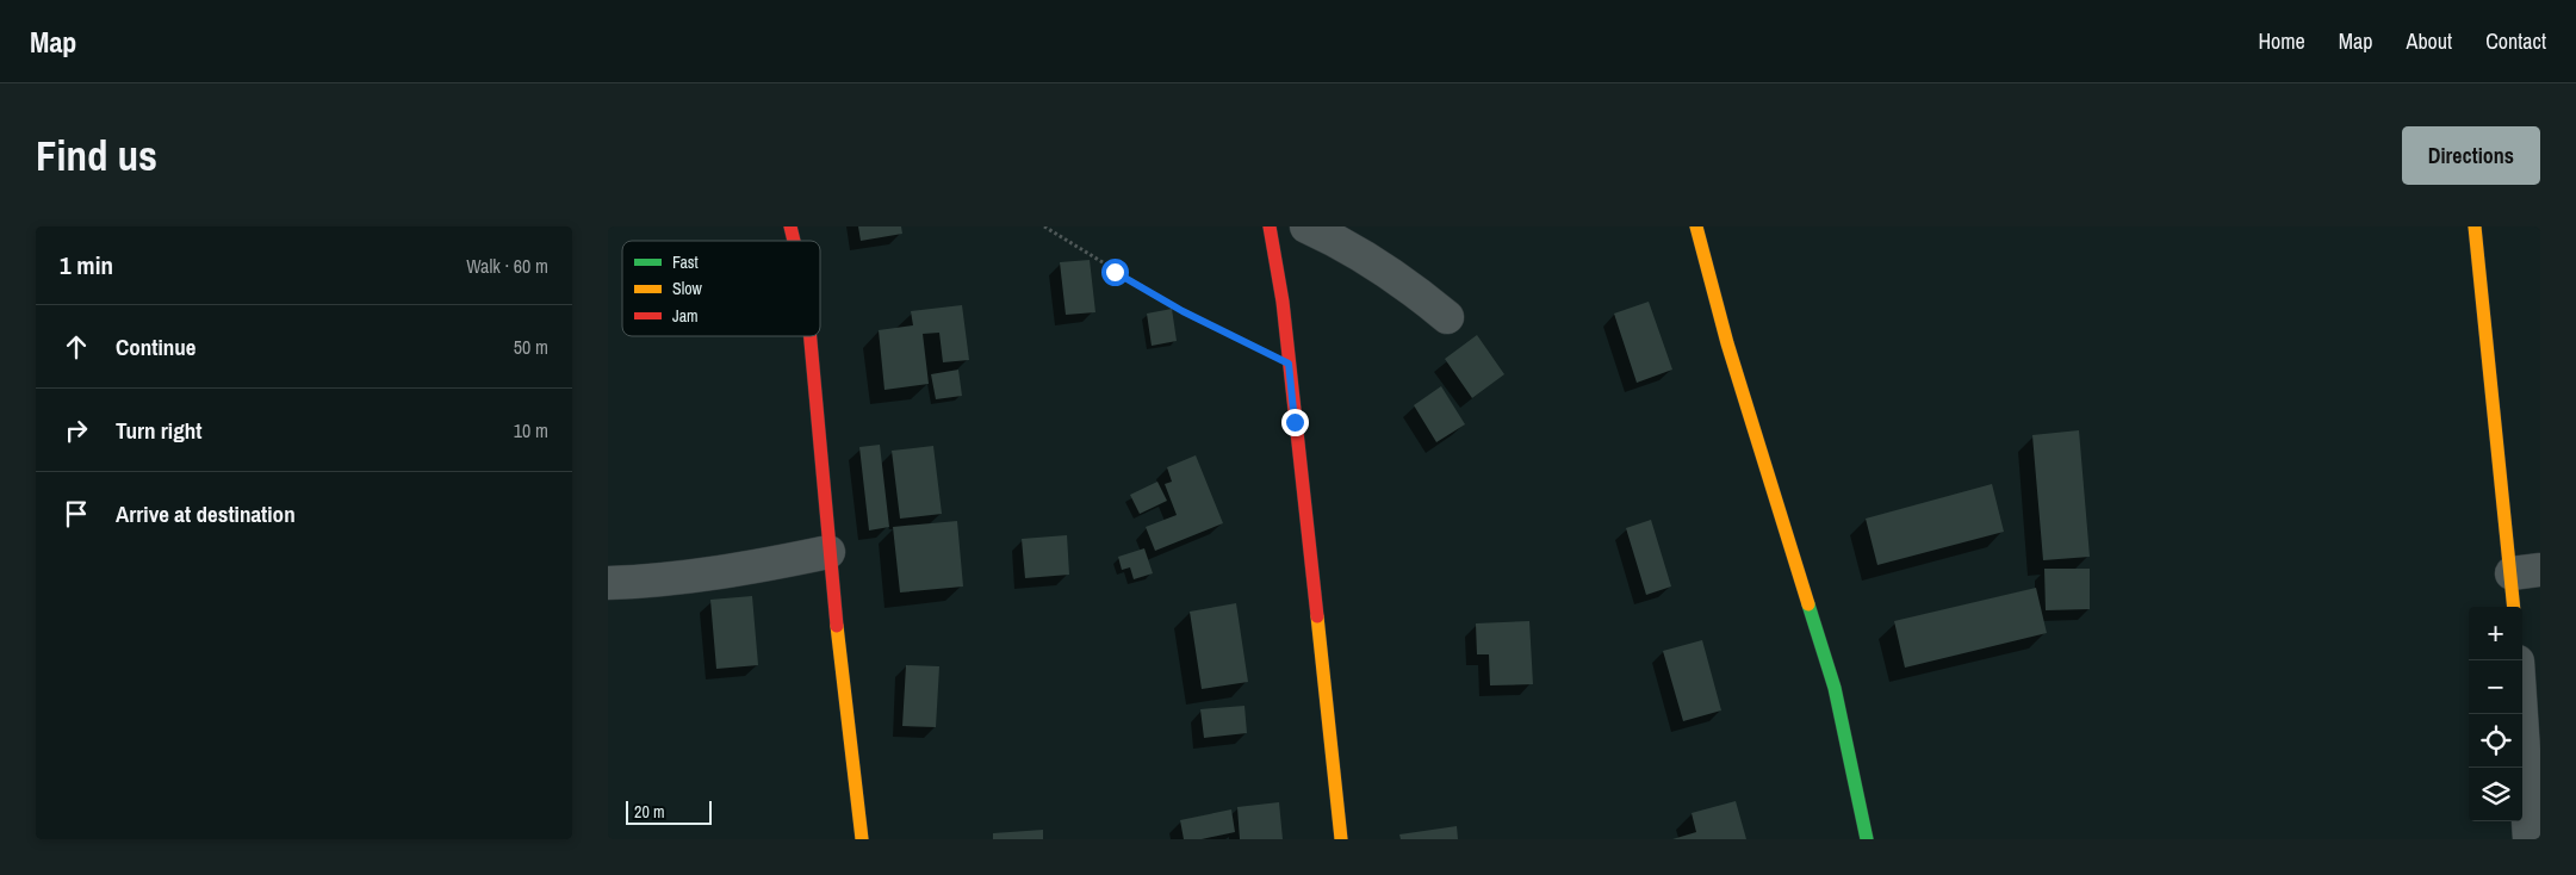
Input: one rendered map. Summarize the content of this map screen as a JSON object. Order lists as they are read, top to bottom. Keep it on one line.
{"legend":["Fast","Slow","Jam"],"scale_bar":"20 m","page":{"header":"Map","nav":["Home","Map","About","Contact"],"buttons":"Directions","title":"Find us","heading":["1 min","Walk · 60 m"],"list":[["Continue","50 m"],["Turn right","10 m"],"Arrive at destination"],"map_buttons":["+","−"],"scale":"20 m"}}
